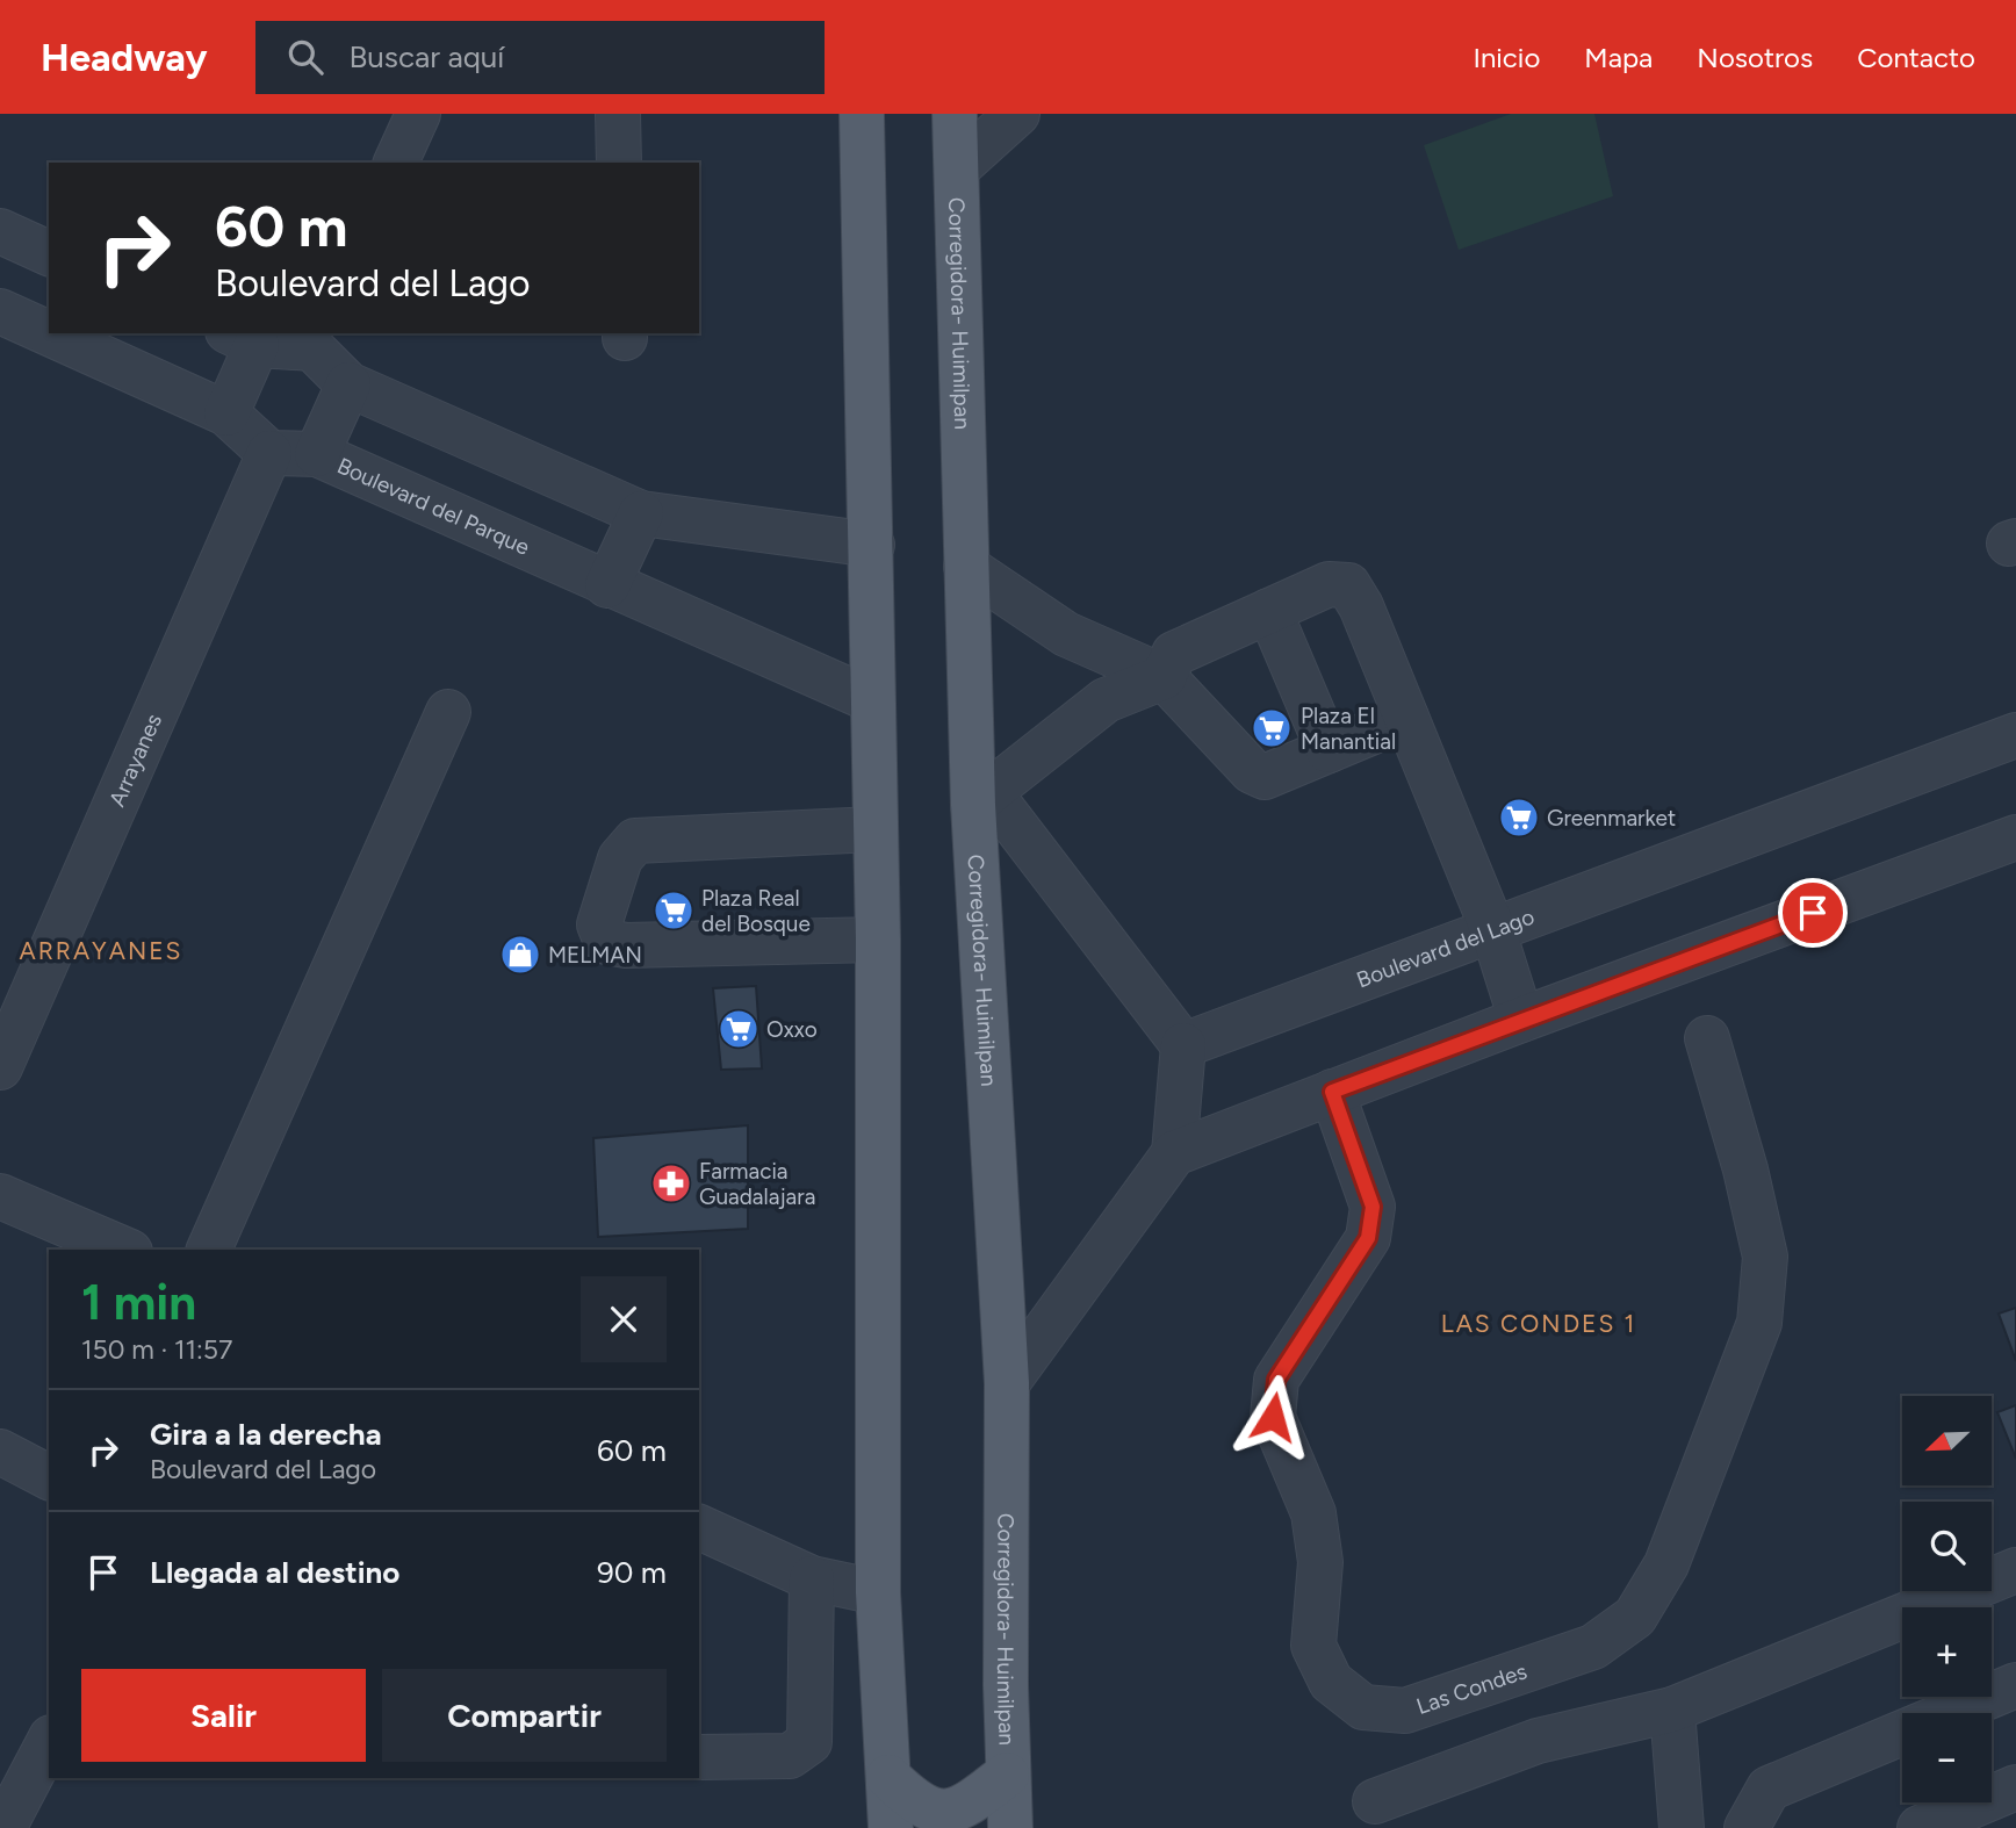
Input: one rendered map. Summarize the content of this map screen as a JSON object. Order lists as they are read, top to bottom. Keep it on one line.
{"streets":{"main road":["Corregidora- Huimilpan"],"street":["Boulevard del Parque","Arrayanes","Boulevard del Lago","Las Condes"]},"crossings":[["Boulevard del Parque","Arrayanes"]],"districts":["ARRAYANES","LAS CONDES 1"],"places":{"supermarket":["Plaza El Manantial","Greenmarket","Plaza Real del Bosque","Oxxo"],"shop":["MELMAN"],"pharmacy":["Farmacia Guadalajara"]},"north":"bottom left","page":{"header":"Headway","search":"Buscar aquí","nav":["Inicio","Mapa","Nosotros","Contacto"],"turn":["60 m","Boulevard del Lago"],"heading":["1 min","150 m · 11:57"],"list":[{"name":"Gira a la derecha","note":"Boulevard del Lago","value":"60 m"},{"name":"Llegada al destino","value":"90 m"}],"map_buttons":["+","−"],"buttons":["Salir","Compartir"]}}
